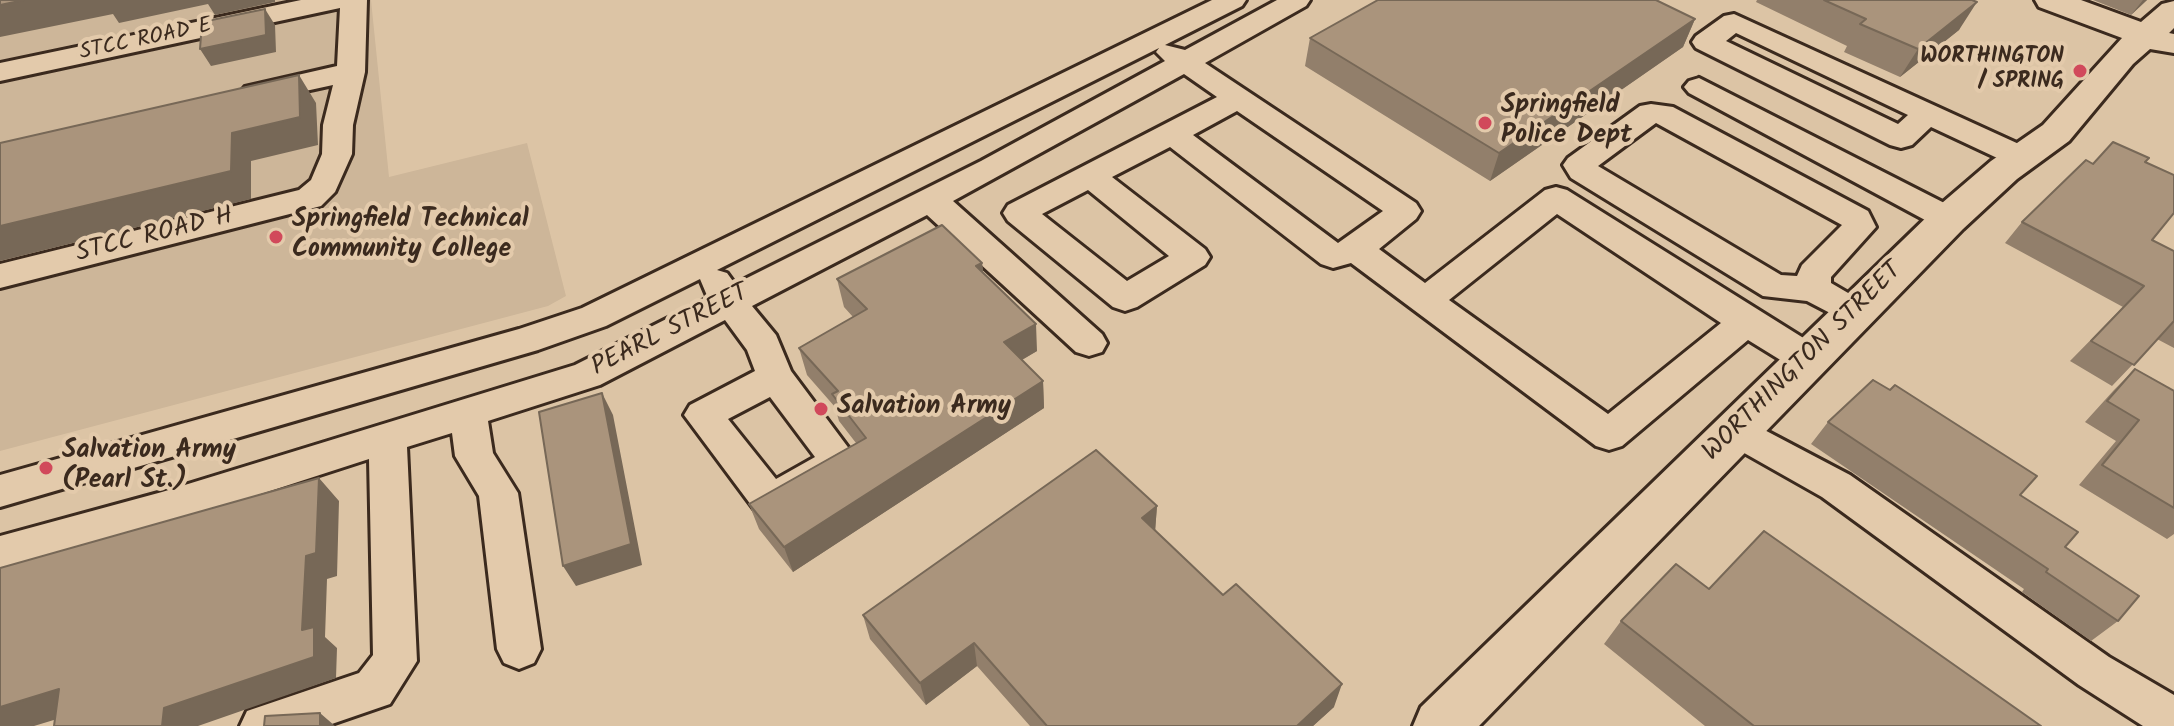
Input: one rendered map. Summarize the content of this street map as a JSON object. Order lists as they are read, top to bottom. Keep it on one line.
{"streets":{"main road":["WORTHINGTON STREET"],"street":["STCC ROAD E","STCC ROAD H","PEARL STREET"]},"places":["WORTHINGTON / SPRING","Springfield Police Dept","Springfield Technical Community College","Salvation Army","Salvation Army (Pearl St.)"]}
